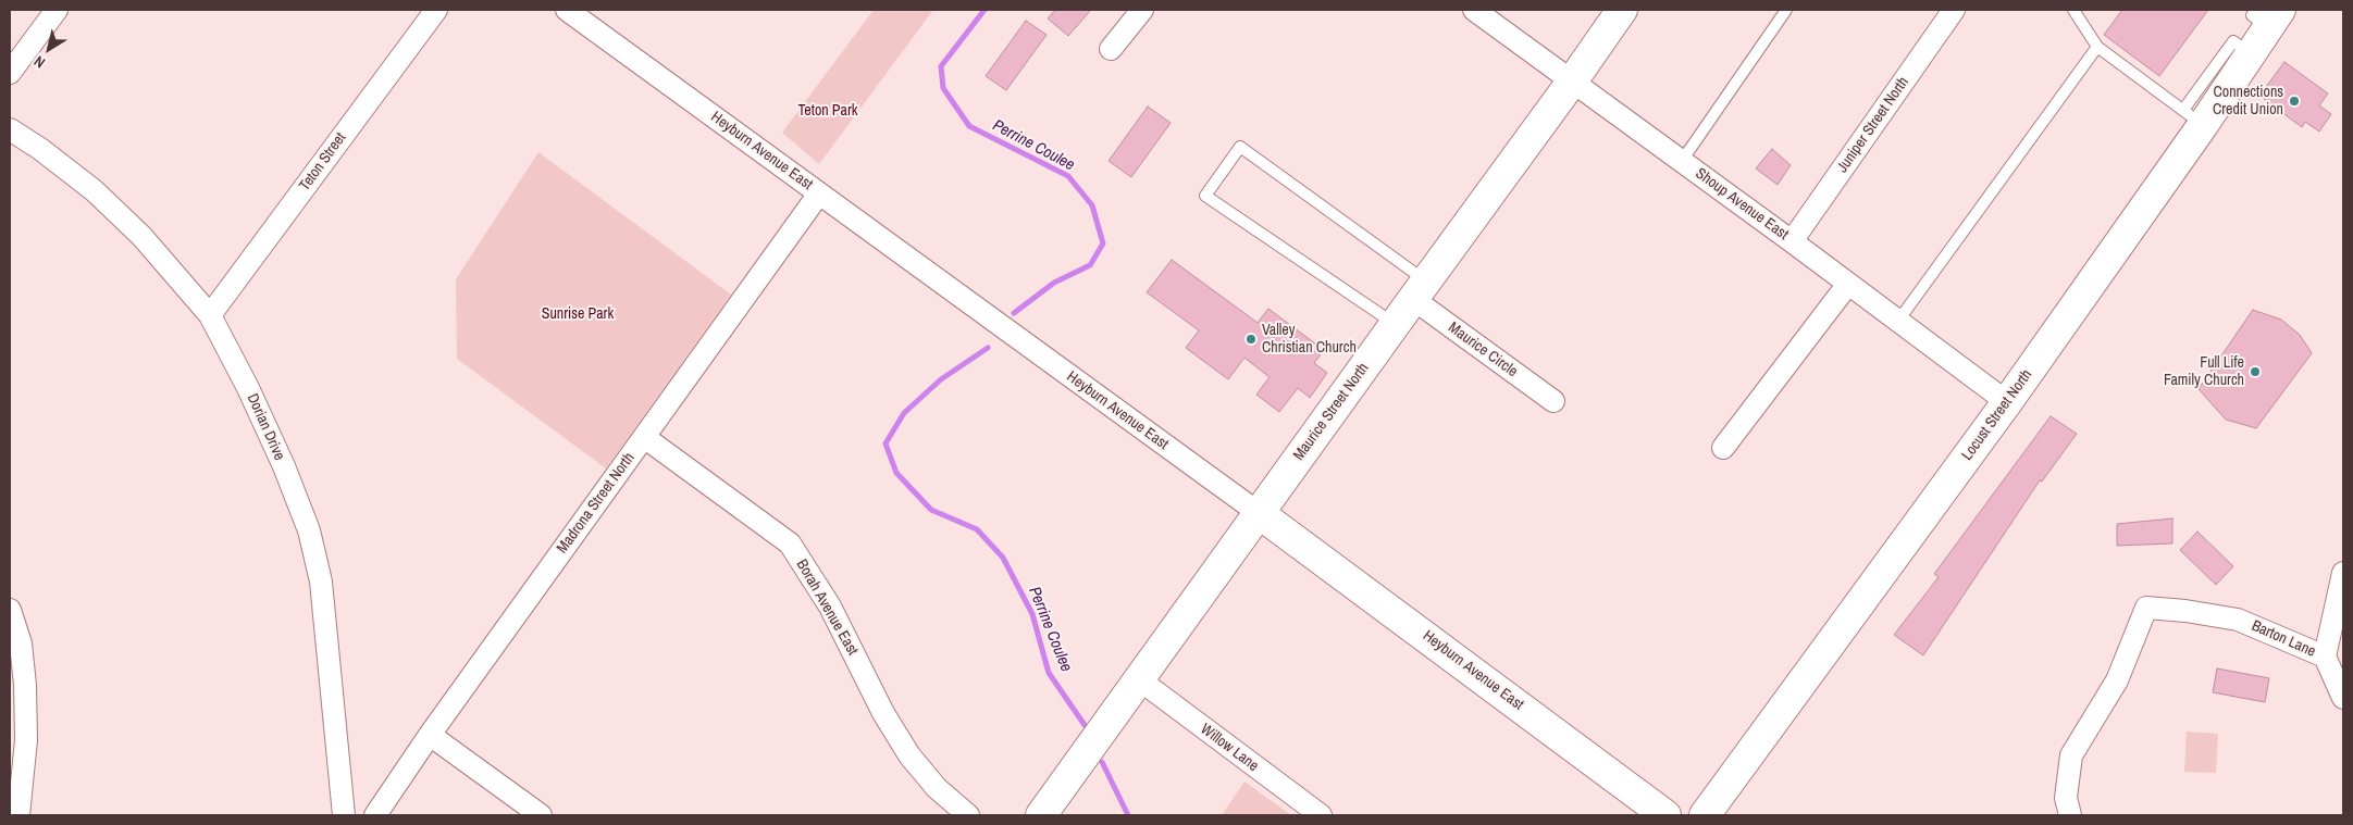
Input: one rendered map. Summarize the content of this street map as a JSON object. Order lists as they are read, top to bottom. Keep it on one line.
{"streets":{"street":["Juniper Street North","Heyburn Avenue East","Teton Street","Shoup Avenue East","Maurice Circle","Maurice Street North","Locust Street North","Dorian Drive","Madrona Street North","Borah Avenue East","Barton Lane","Willow Lane"]},"crossings":[["Juniper Street North","Shoup Avenue East"],["Heyburn Avenue East","Maurice Street North"],["Heyburn Avenue East","Madrona Street North"],["Teton Street","Dorian Drive"],["Shoup Avenue East","Maurice Street North"],["Shoup Avenue East","Locust Street North"],["Maurice Circle","Maurice Street North"],["Maurice Street North","Willow Lane"],["Madrona Street North","Borah Avenue East"]],"water":["Perrine Coulee"],"parks":["Teton Park","Sunrise Park"],"places":["Connections Credit Union","Valley Christian Church","Full Life Family Church"],"north":"bottom left"}
